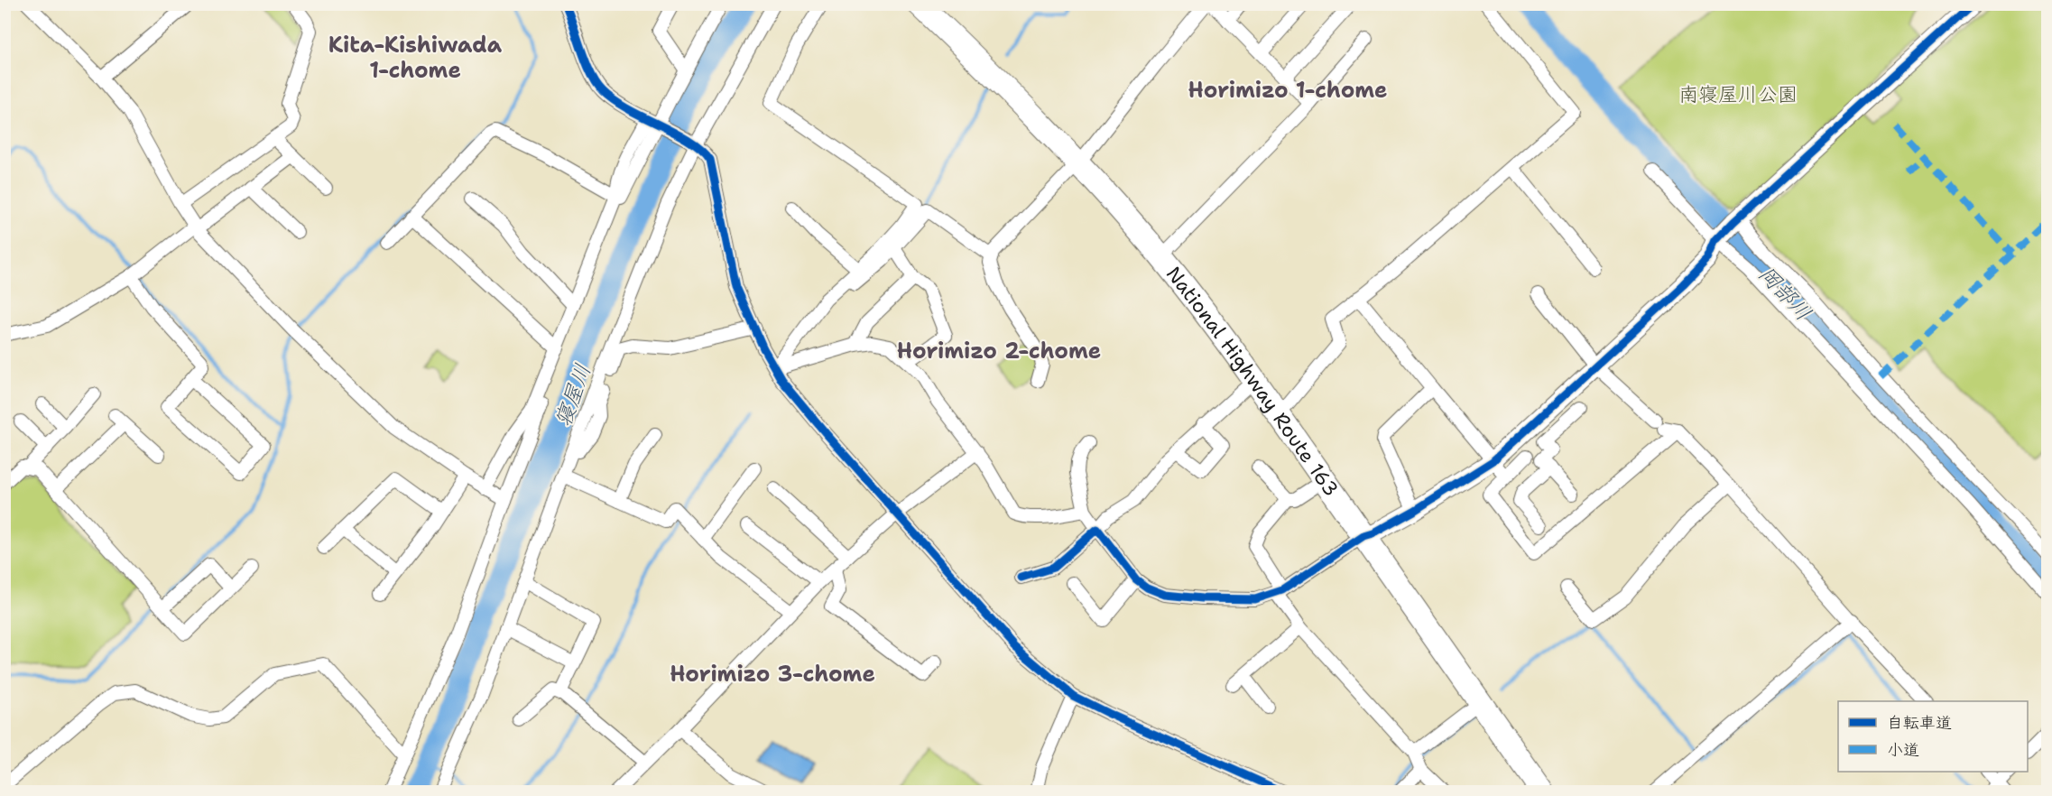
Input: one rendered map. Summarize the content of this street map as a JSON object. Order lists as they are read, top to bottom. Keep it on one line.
{"streets":{"highway":["National Highway Route 163"]},"districts":["Kita-Kishiwada 1-chome","Horimizo 1-chome","Horimizo 2-chome","Horimizo 3-chome"],"water":["岡部川","寝屋川"],"parks":["南寝屋川公園"],"legend":["自転車道","小道"]}
